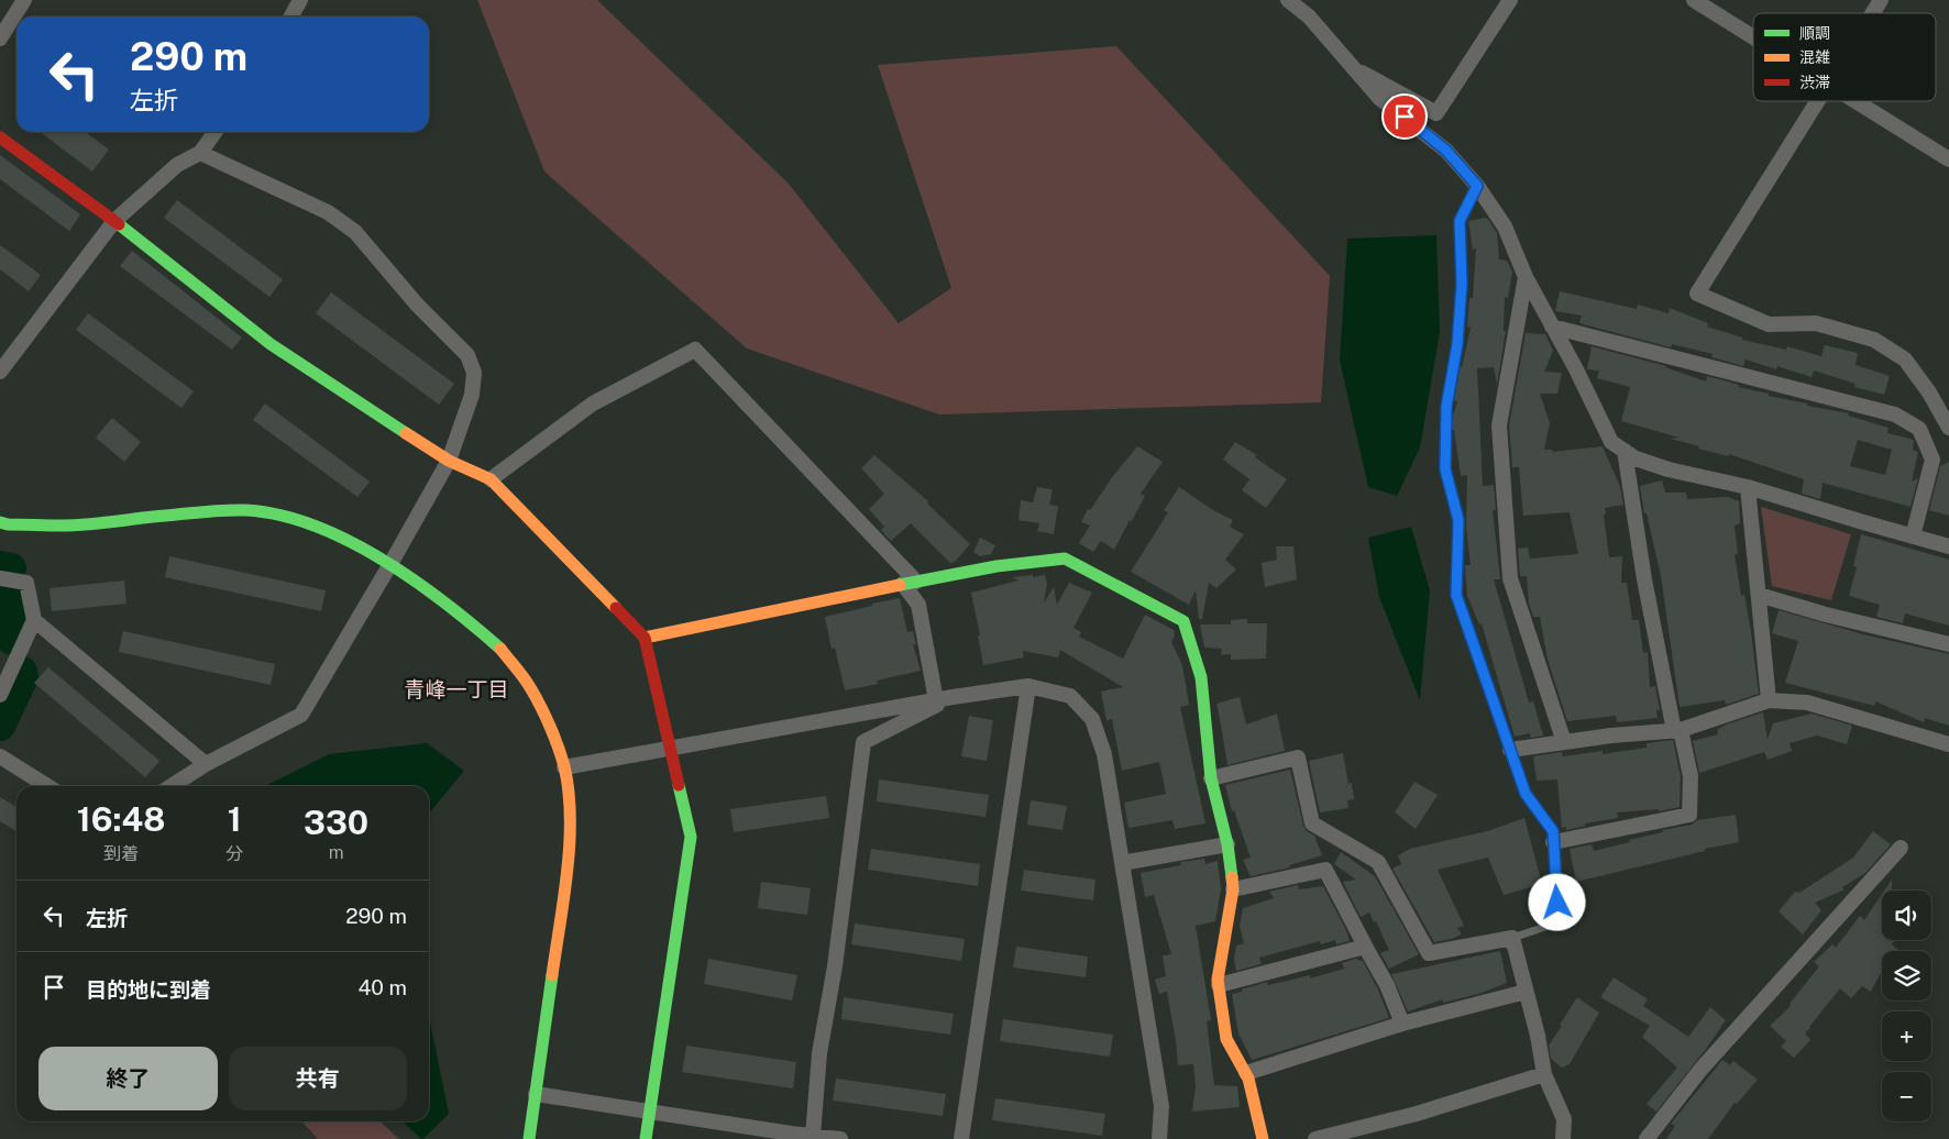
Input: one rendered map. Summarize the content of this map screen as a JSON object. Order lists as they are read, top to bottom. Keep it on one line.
{"districts":["青峰一丁目"],"legend":["順調","混雑","渋滞"],"page":{"turn":["290 m","左折"],"eta":["16:48","到着","1","分","330","m"],"list":[{"name":"左折","value":"290 m"},{"name":"目的地に到着","value":"40 m"}],"map_buttons":["+","−"],"buttons":["終了","共有"]}}
